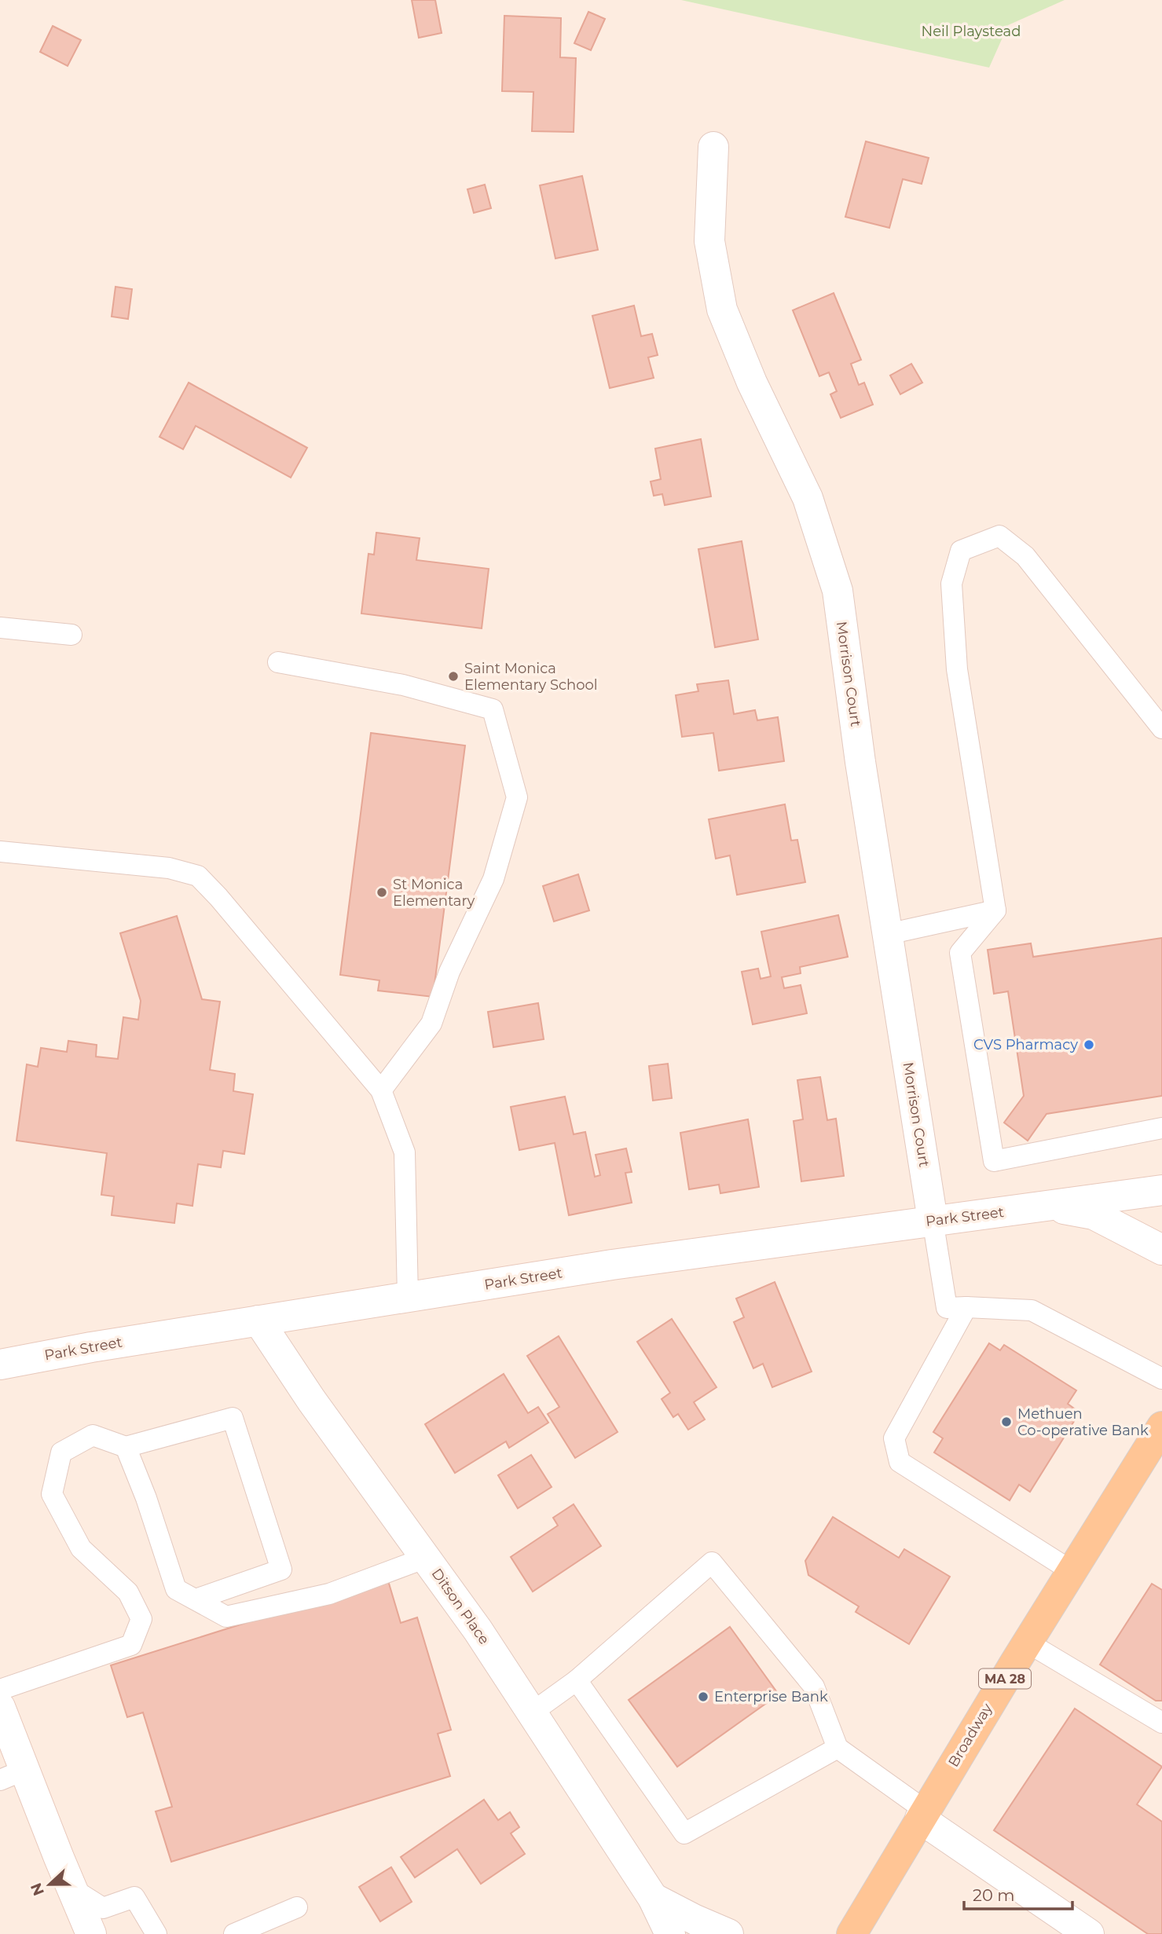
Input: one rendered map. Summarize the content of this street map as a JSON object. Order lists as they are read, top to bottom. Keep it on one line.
{"streets":{"main road":["MA 28","Broadway"],"street":["Morrison Court","Park Street","Ditson Place"]},"crossings":[["Morrison Court","Park Street"],["Park Street","Ditson Place"]],"parks":["Neil Playstead"],"places":["Saint Monica Elementary School","St Monica Elementary","CVS Pharmacy","Methuen Co-operative Bank","Enterprise Bank"],"scale_bar":"20 m","north":"left"}
